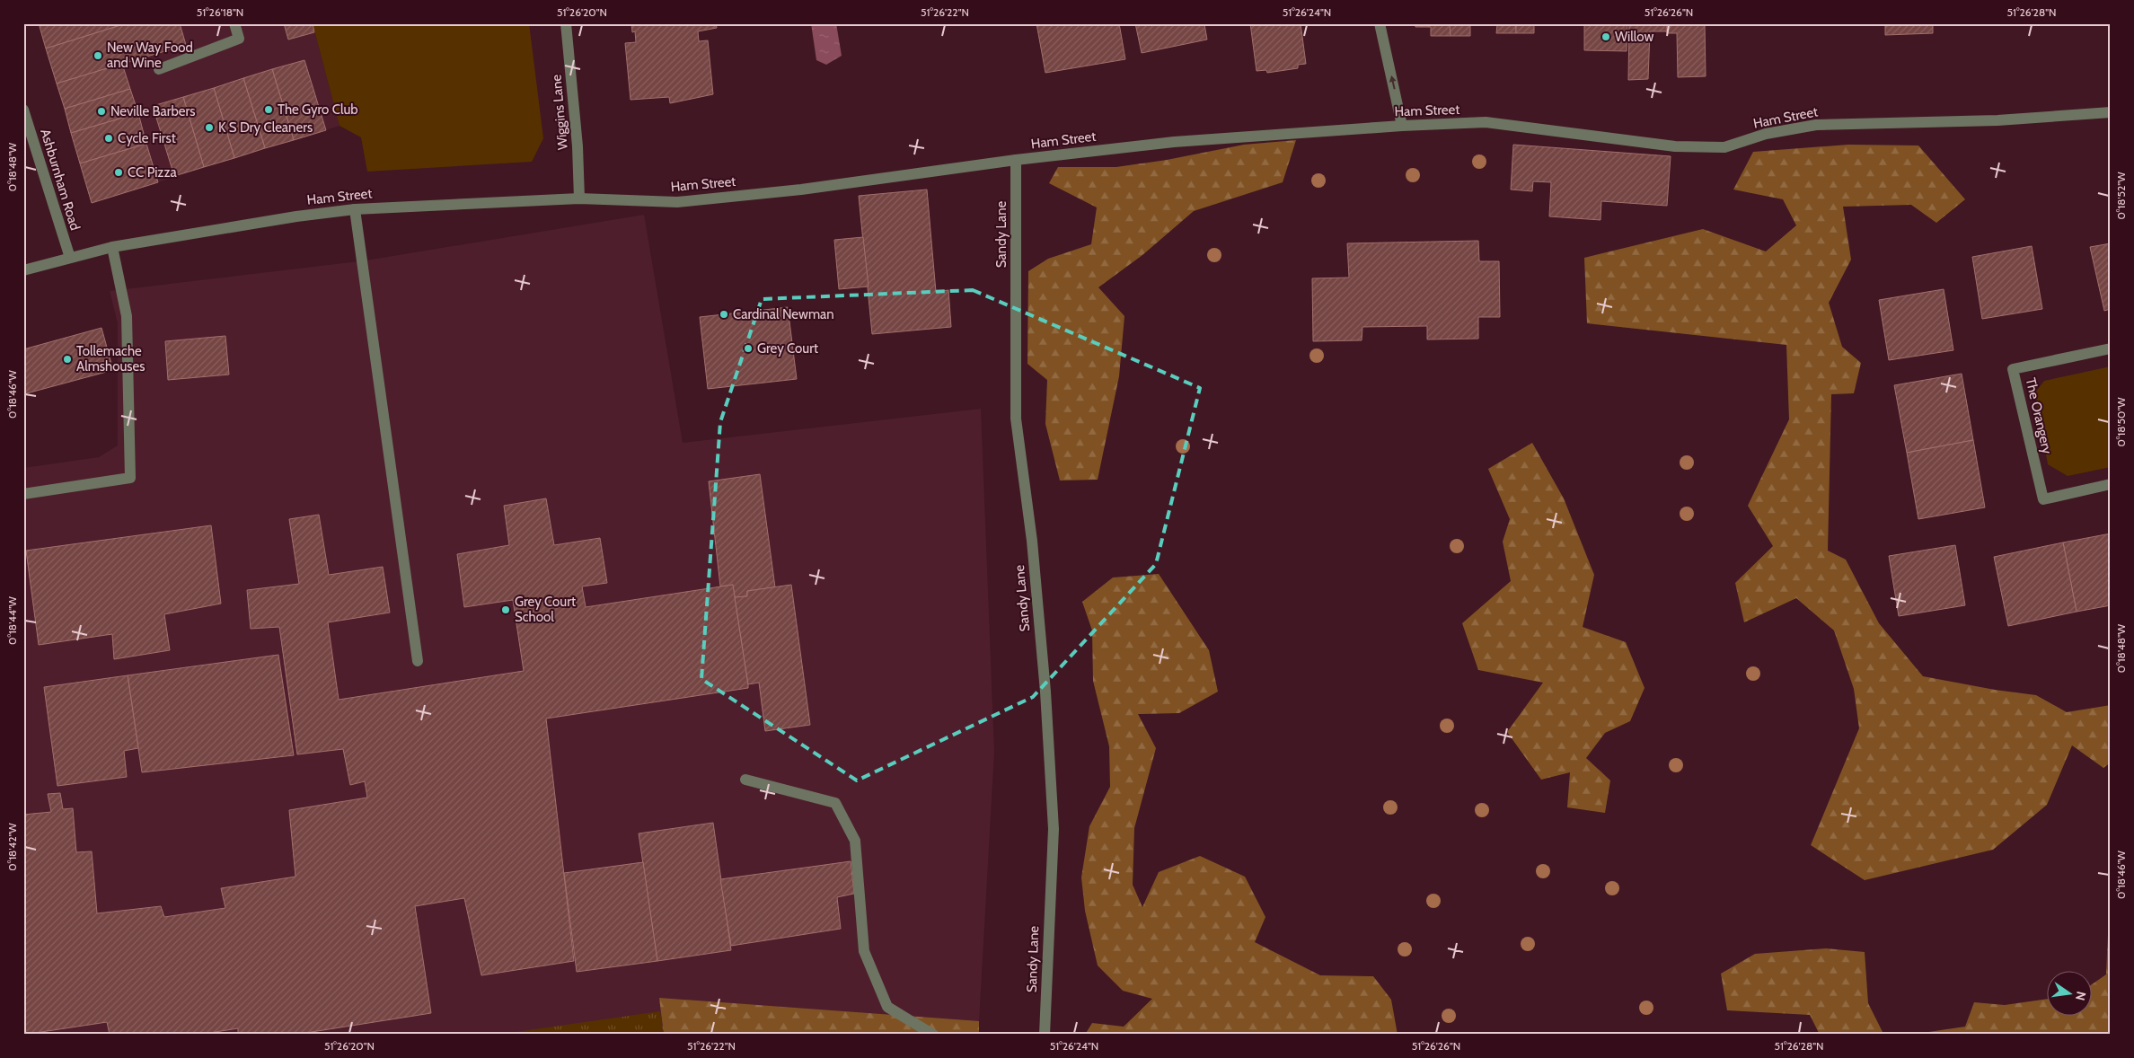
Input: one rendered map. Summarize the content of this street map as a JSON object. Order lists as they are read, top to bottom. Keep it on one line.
{"streets":{"street":["Ham Street","Wiggins Lane","Ashburnham Road","Sandy Lane","The Orangery"]},"crossings":[["Ham Street","Wiggins Lane"],["Ham Street","Ashburnham Road"],["Ham Street","Sandy Lane"]],"places":["Willow","New Way Food and Wine","The Gyro Club","Neville Barbers","K S Dry Cleaners","Cycle First","CC Pizza","Cardinal Newman","Grey Court","Tollemache Almshouses","Grey Court School"],"north":"right","coordinates":["51°26'18\"N","51°26'20\"N","51°26'22\"N","51°26'24\"N","51°26'26\"N","51°26'28\"N","0°18'48\"W","0°18'52\"W","0°18'46\"W","0°18'50\"W","0°18'44\"W","0°18'42\"W"]}
